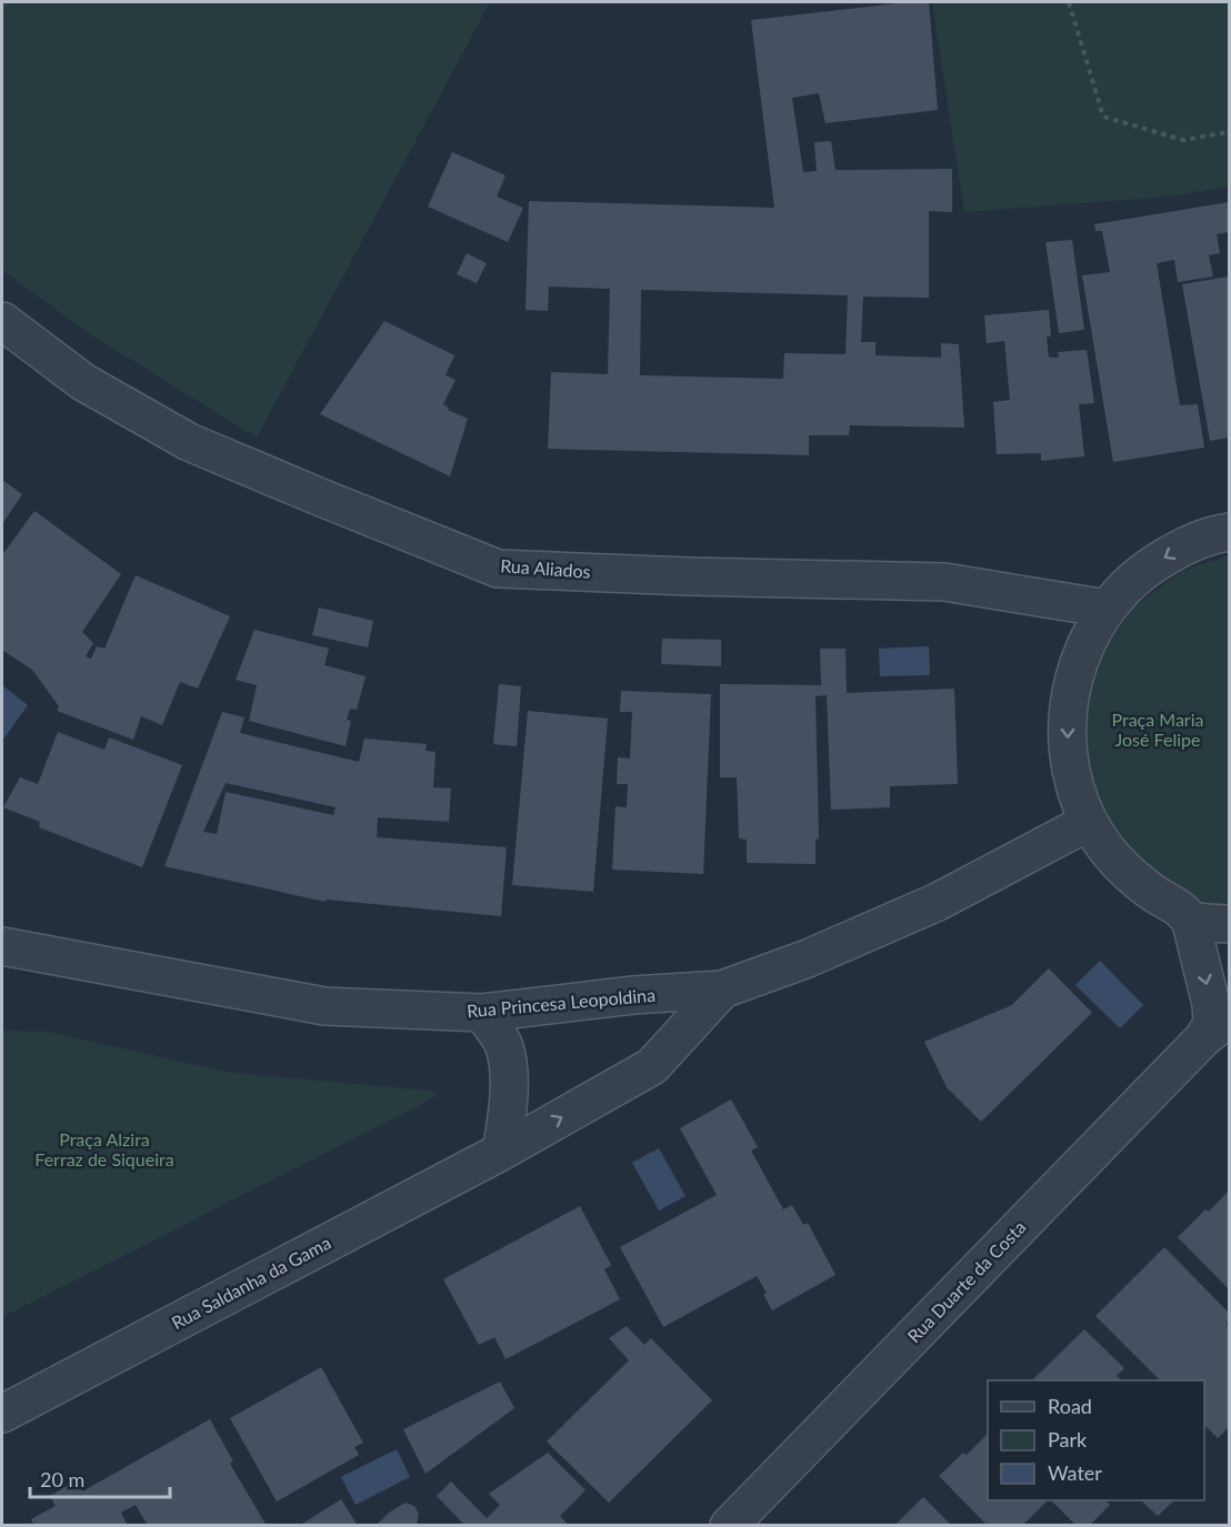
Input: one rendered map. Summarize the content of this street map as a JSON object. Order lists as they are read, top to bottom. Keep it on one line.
{"streets":{"street":["Rua Aliados","Rua Princesa Leopoldina","Rua Duarte da Costa","Rua Saldanha da Gama"]},"crossings":[["Rua Princesa Leopoldina","Rua Saldanha da Gama"]],"parks":["Praça Maria José Felipe","Praça Alzira Ferraz de Siqueira"],"legend":["Road","Park","Water"],"scale_bar":"20 m"}
